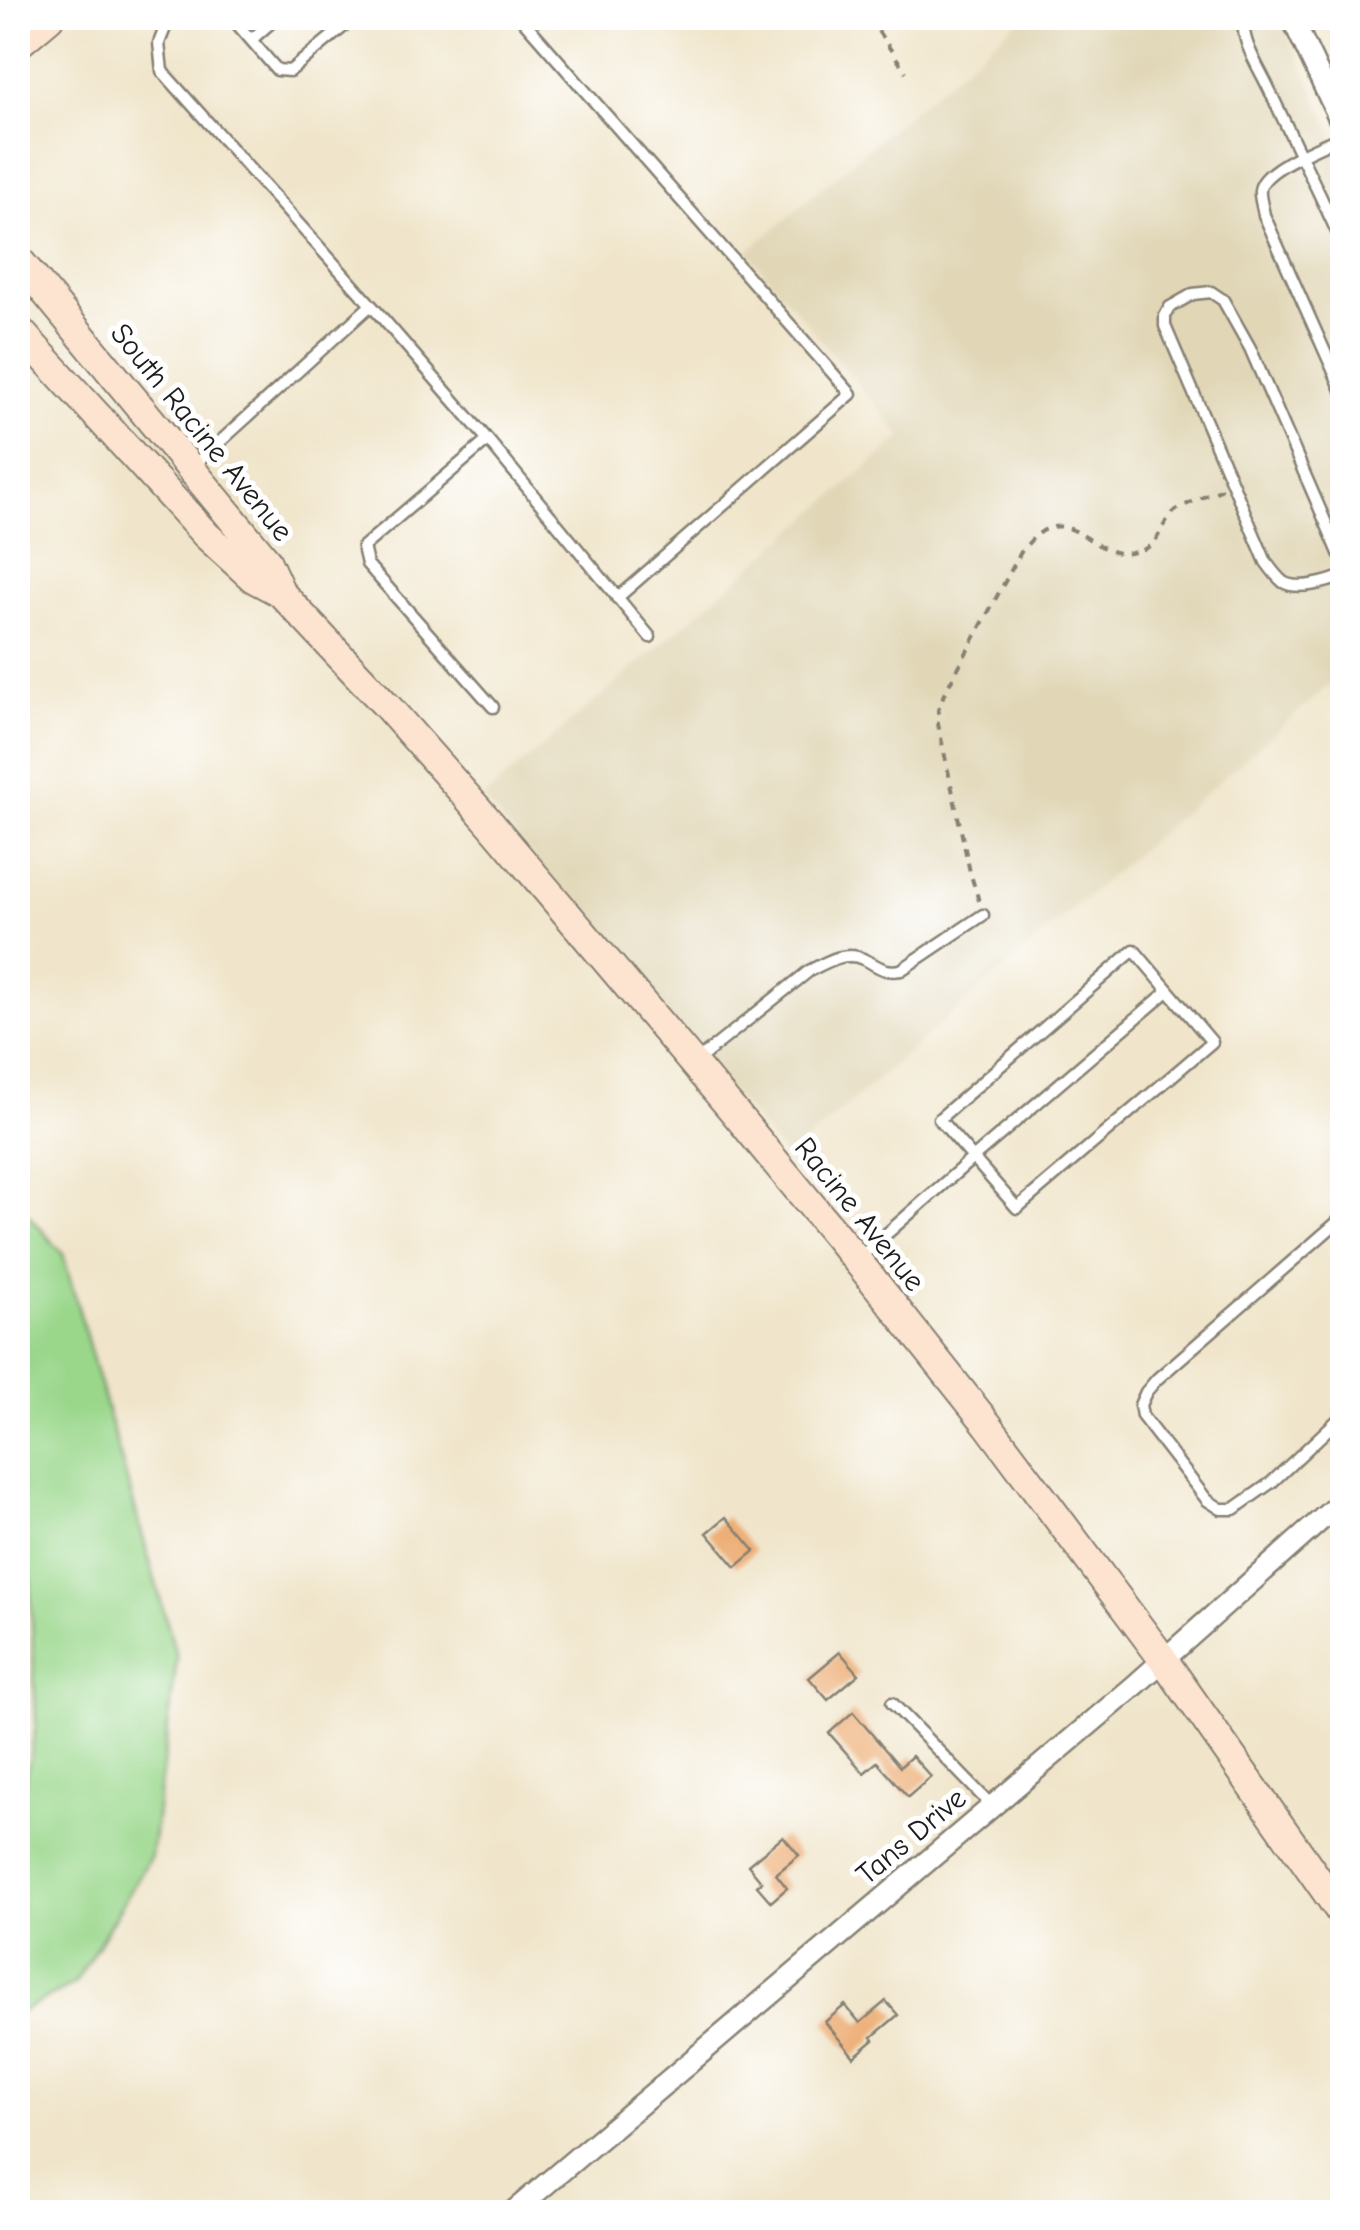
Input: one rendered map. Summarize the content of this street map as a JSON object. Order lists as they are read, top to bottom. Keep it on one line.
{"streets":{"main road":["South Racine Avenue","Racine Avenue"],"street":["Tans Drive"]},"crossings":[["South Racine Avenue","Racine Avenue"],["Racine Avenue","Tans Drive"]]}
